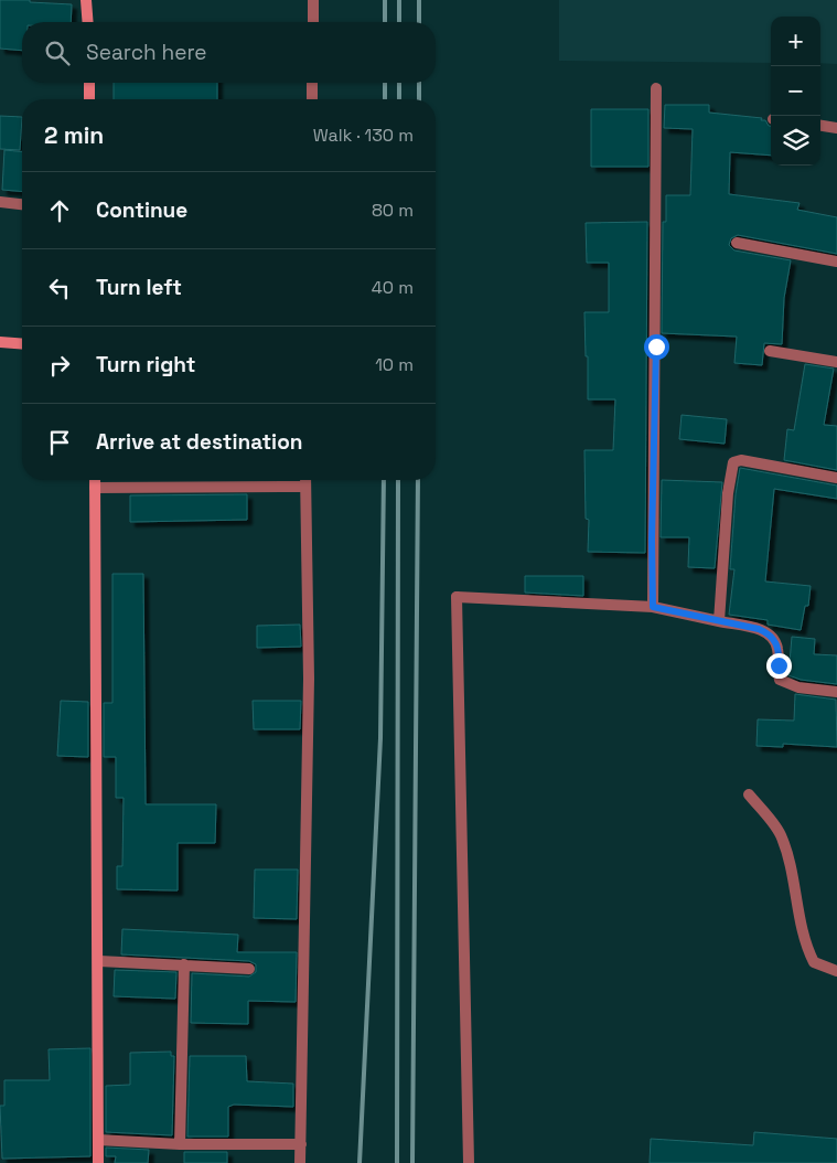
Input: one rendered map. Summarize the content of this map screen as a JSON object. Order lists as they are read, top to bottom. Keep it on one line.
{"page":{"map_buttons":["+","−"],"search":"Search here","heading":["2 min","Walk · 130 m"],"list":[["Continue","80 m"],["Turn left","40 m"],["Turn right","10 m"],"Arrive at destination"]}}
